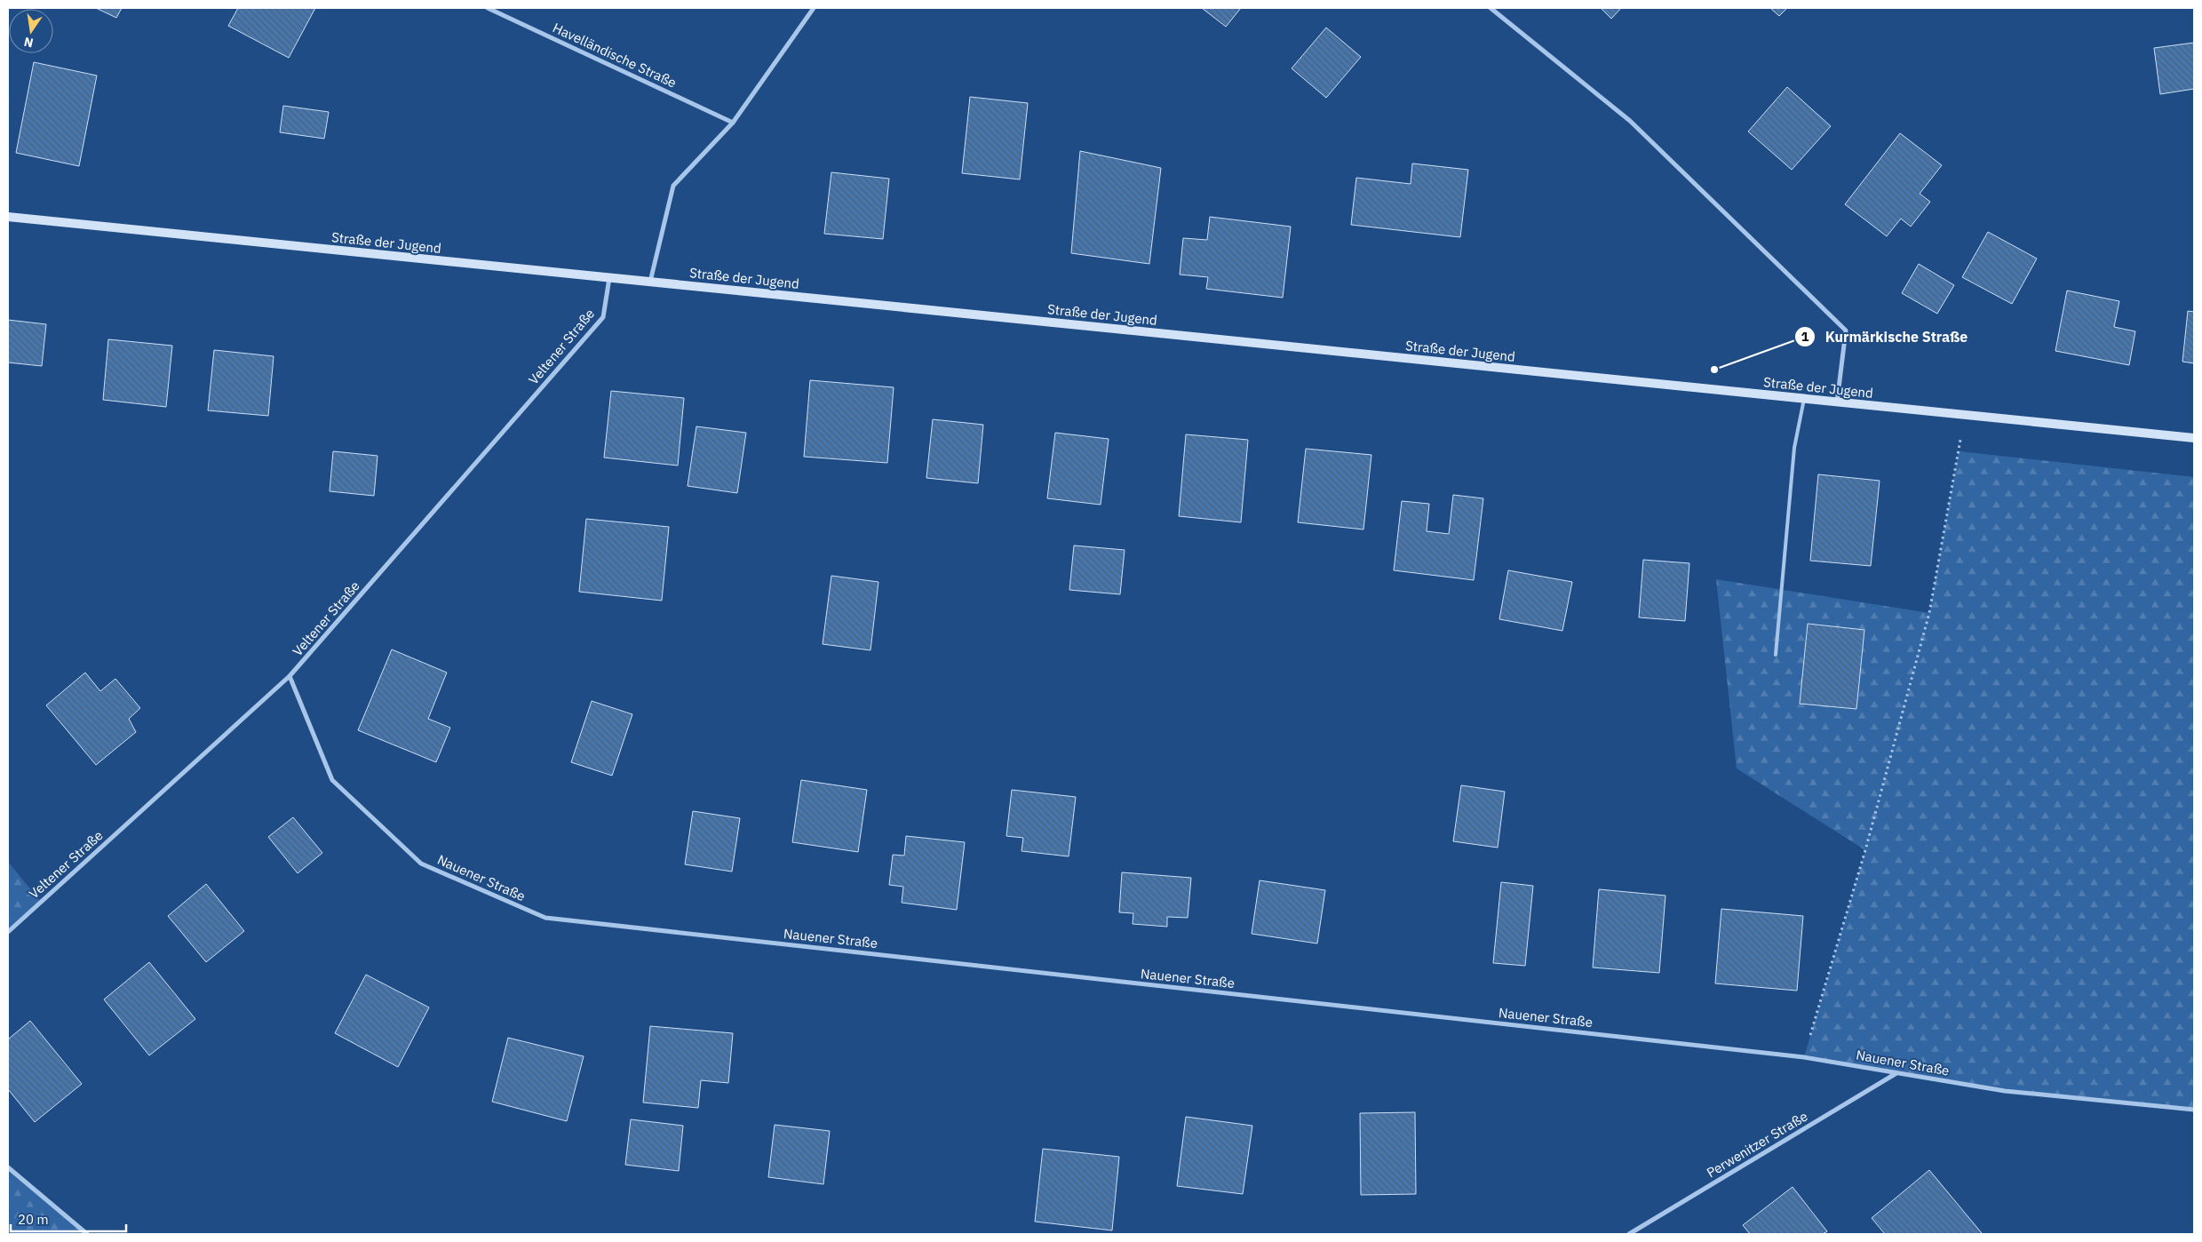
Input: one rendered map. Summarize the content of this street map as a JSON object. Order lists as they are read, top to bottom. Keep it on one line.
{"streets":{"street":["Havelländische Straße","Straße der Jugend","Veltener Straße","Nauener Straße","Perwenitzer Straße"]},"crossings":[["Straße der Jugend","Veltener Straße"],["Veltener Straße","Nauener Straße"],["Nauener Straße","Perwenitzer Straße"]],"places":["Kurmärkische Straße"],"scale_bar":"20 m","north":"bottom"}
